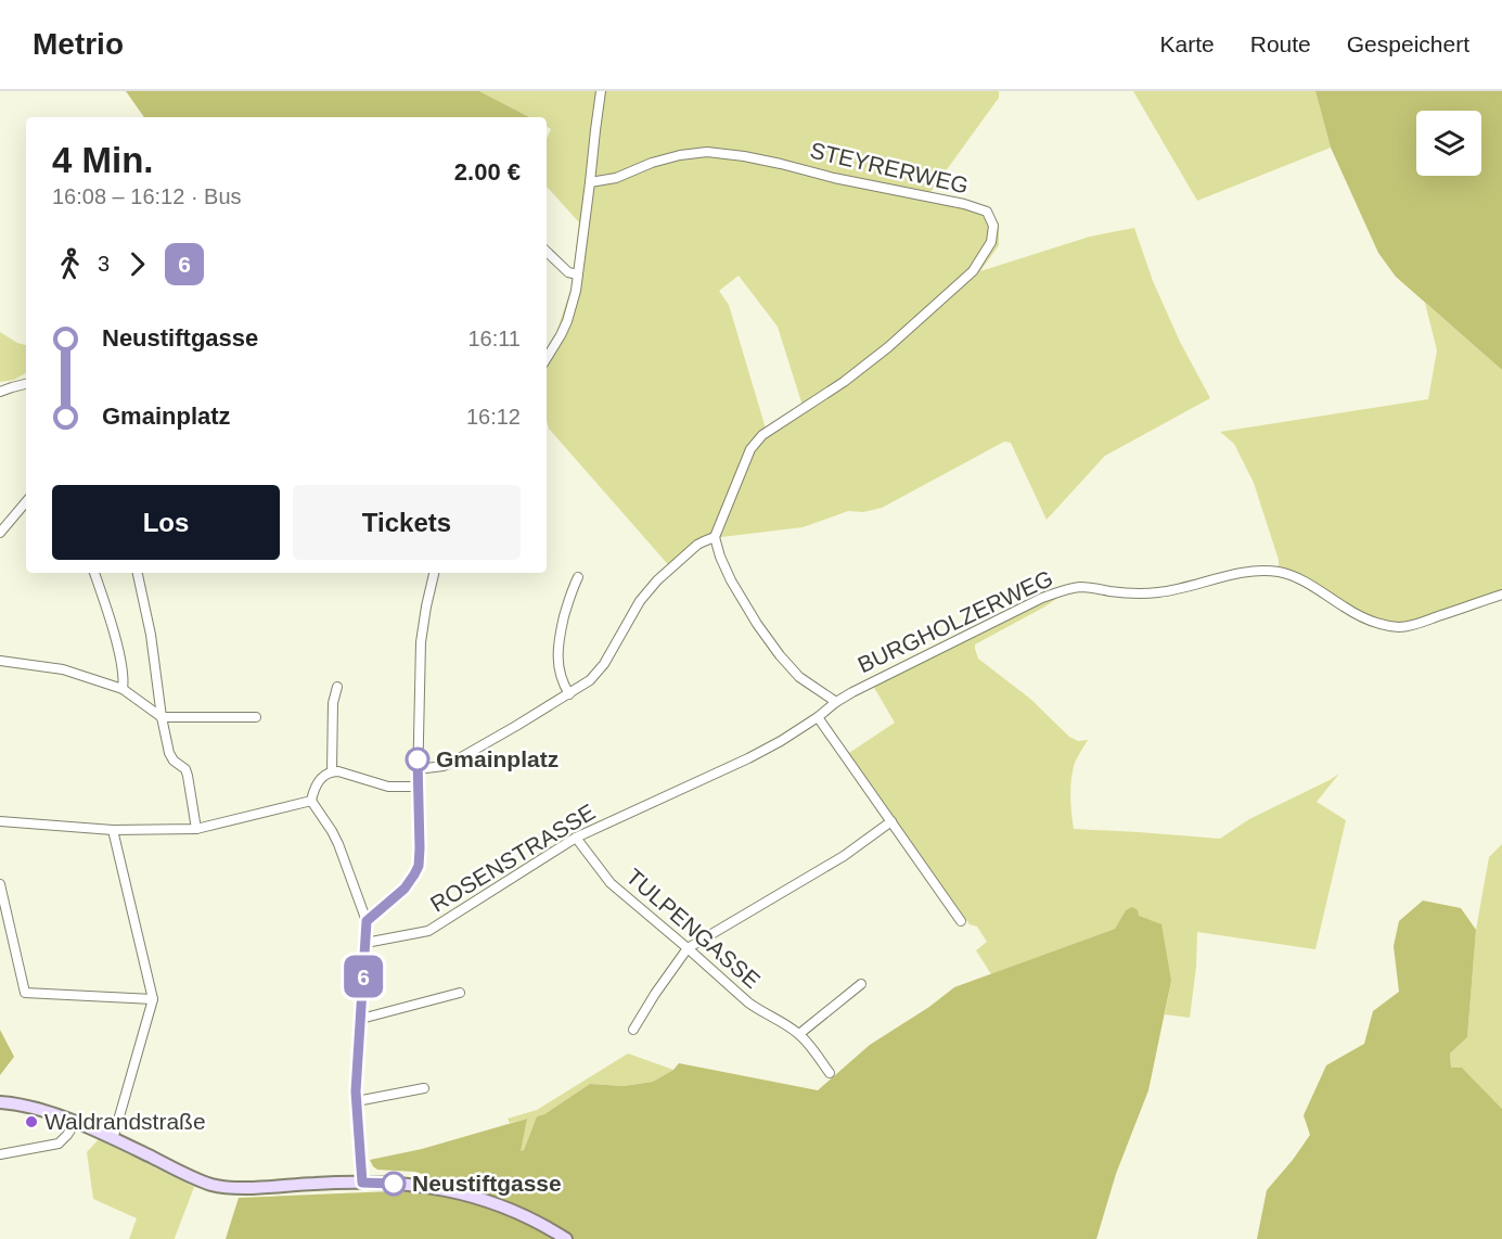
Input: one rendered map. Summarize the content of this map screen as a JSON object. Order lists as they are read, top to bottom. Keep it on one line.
{"streets":{"street":["STEYRERWEG","BURGHOLZERWEG","ROSENSTRASSE","TULPENGASSE"]},"crossings":[["BURGHOLZERWEG","ROSENSTRASSE"],["ROSENSTRASSE","TULPENGASSE"]],"places":["Gmainplatz","Waldrandstraße","Neustiftgasse"],"lines":["bus line 6"],"page":{"header":"Metrio","nav":["Karte","Route","Gespeichert"],"on_map":"6","heading":["4 Min.","16:08 – 16:12 · Bus","2.00 €"],"legs":["3","6"],"list":[{"name":"Neustiftgasse","value":"16:11"},{"name":"Gmainplatz","value":"16:12"}],"buttons":["Los","Tickets"]}}
